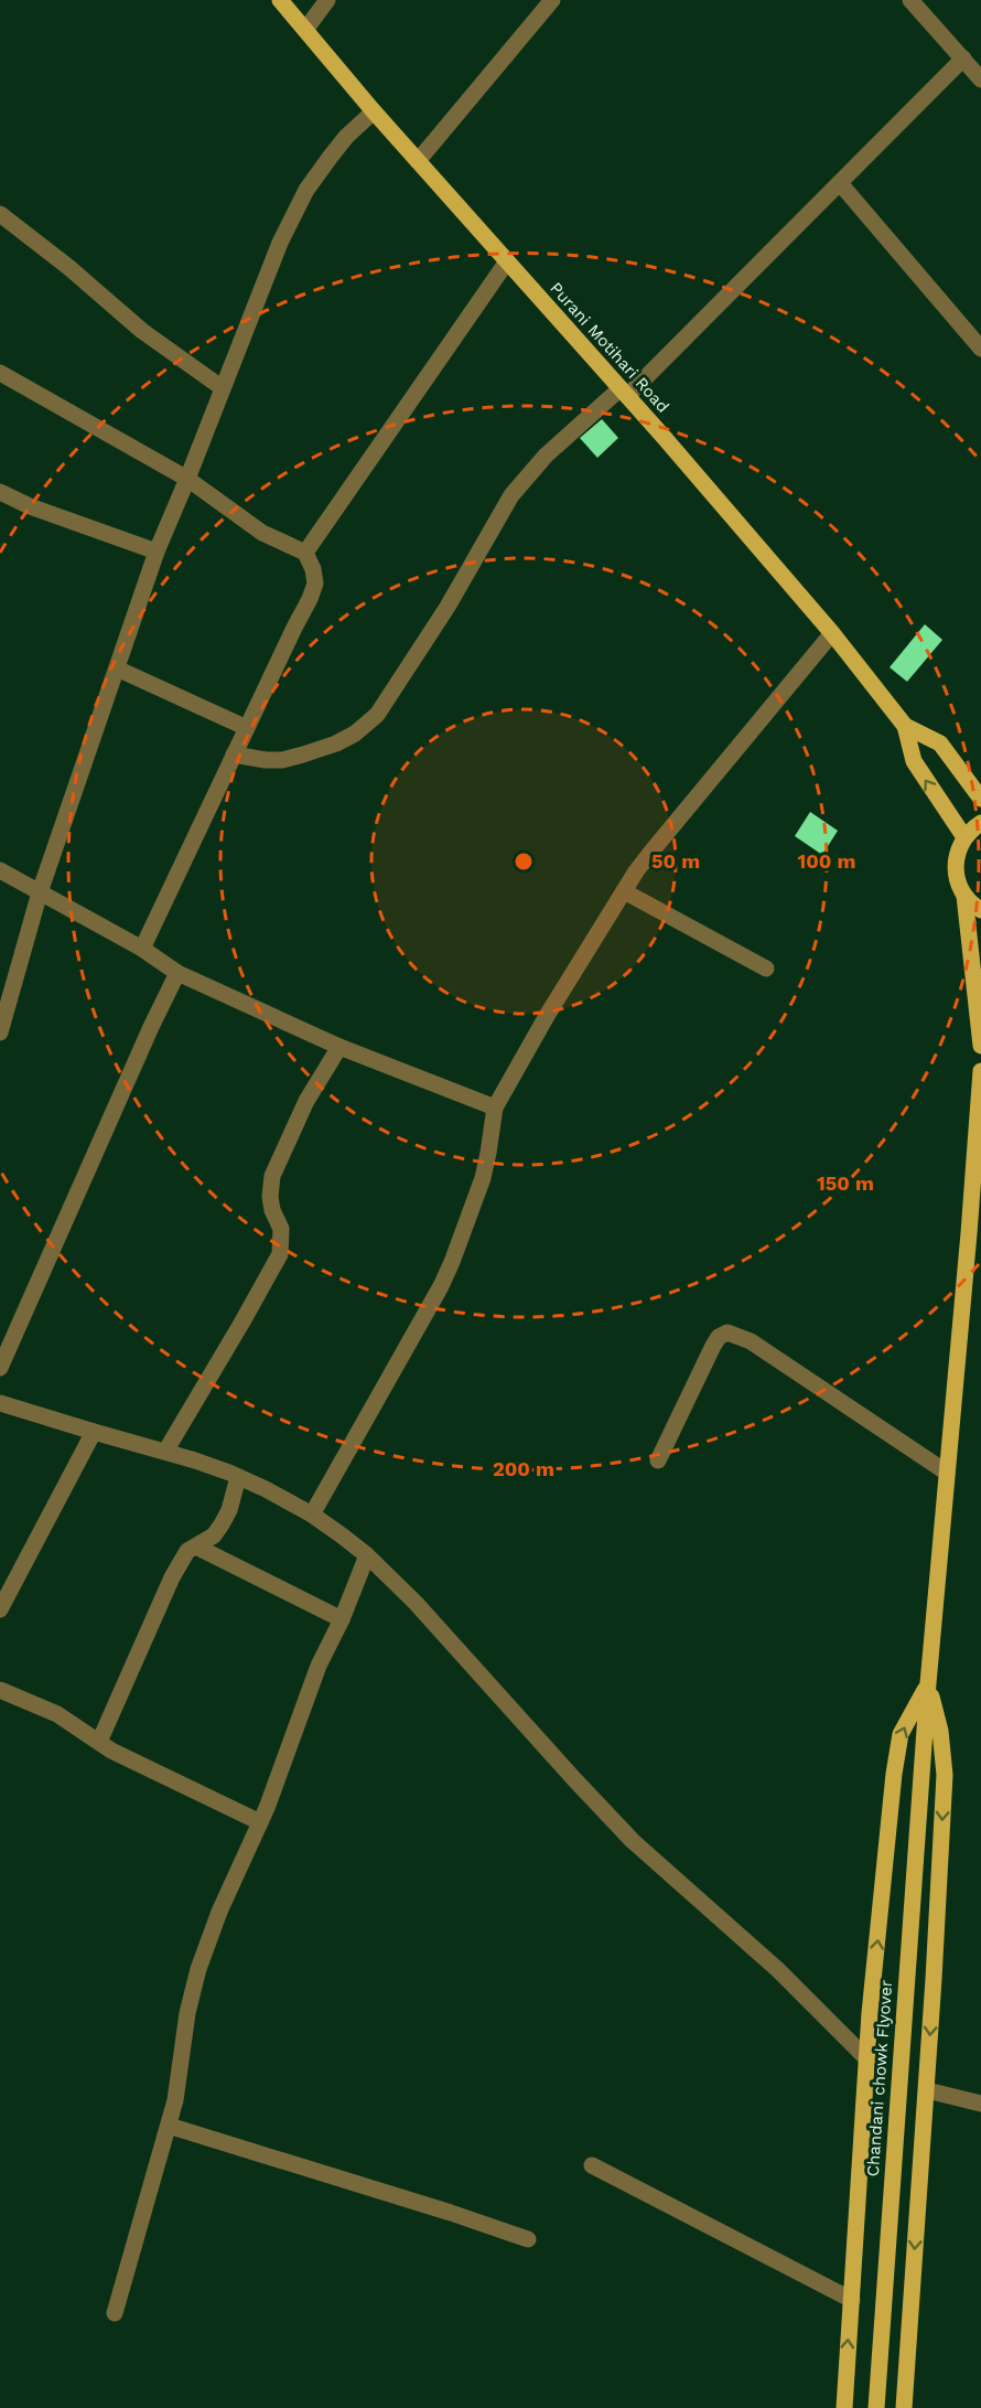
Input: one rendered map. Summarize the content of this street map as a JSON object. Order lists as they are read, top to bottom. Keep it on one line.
{"streets":{"main road":["Purani Motihari Road","Chandani chowk Flyover"]},"rings":["50 m","100 m","150 m","200 m"]}
